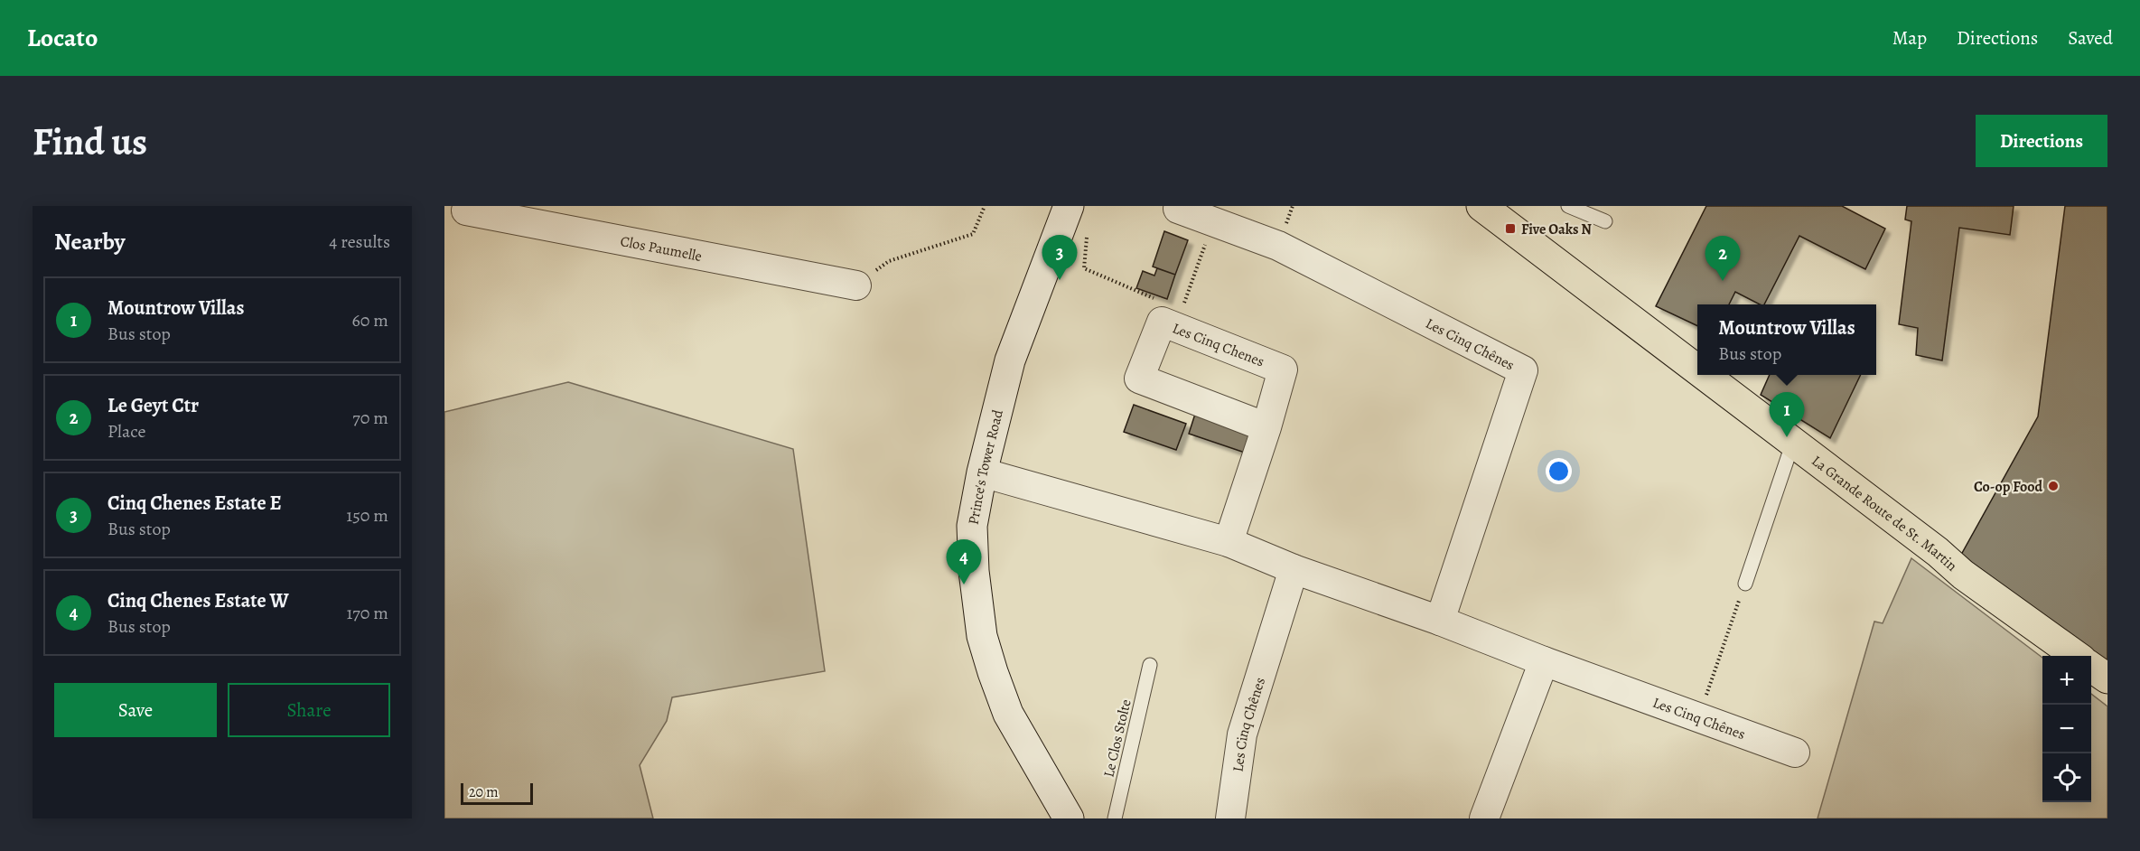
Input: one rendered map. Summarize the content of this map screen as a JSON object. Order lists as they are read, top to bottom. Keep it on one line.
{"streets":{"main road":["Prince's Tower Road","La Grande Route de St. Martin"],"street":["Clos Paumelle","Les Cinq Chênes","Les Cinq Chenes"],"lane":["Le Clos Stolte"]},"crossings":[["Les Cinq Chênes","Les Cinq Chenes"]],"places":{"transit":["Five Oaks N"],"other":["Co-op Food"]},"scale_bar":"20 m","page":{"header":"Locato","nav":["Map","Directions","Saved"],"buttons":["Directions",["Save","Share"]],"title":"Find us","heading":["Nearby","4 results"],"pins":["3","2","1","4"],"list":[{"mark":"1","name":"Mountrow Villas","note":"Bus stop","value":"60 m"},{"mark":"2","name":"Le Geyt Ctr","note":"Place","value":"70 m"},{"mark":"3","name":"Cinq Chenes Estate E","note":"Bus stop","value":"150 m"},{"mark":"4","name":"Cinq Chenes Estate W","note":"Bus stop","value":"170 m"}],"popup":["Mountrow Villas","Bus stop"],"map_buttons":["+","−"],"scale":"20 m"}}
